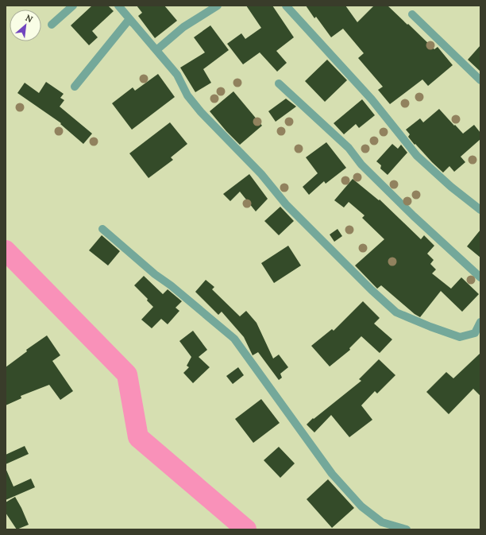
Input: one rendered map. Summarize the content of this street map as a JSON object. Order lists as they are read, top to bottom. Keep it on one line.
{"north":"top right"}
